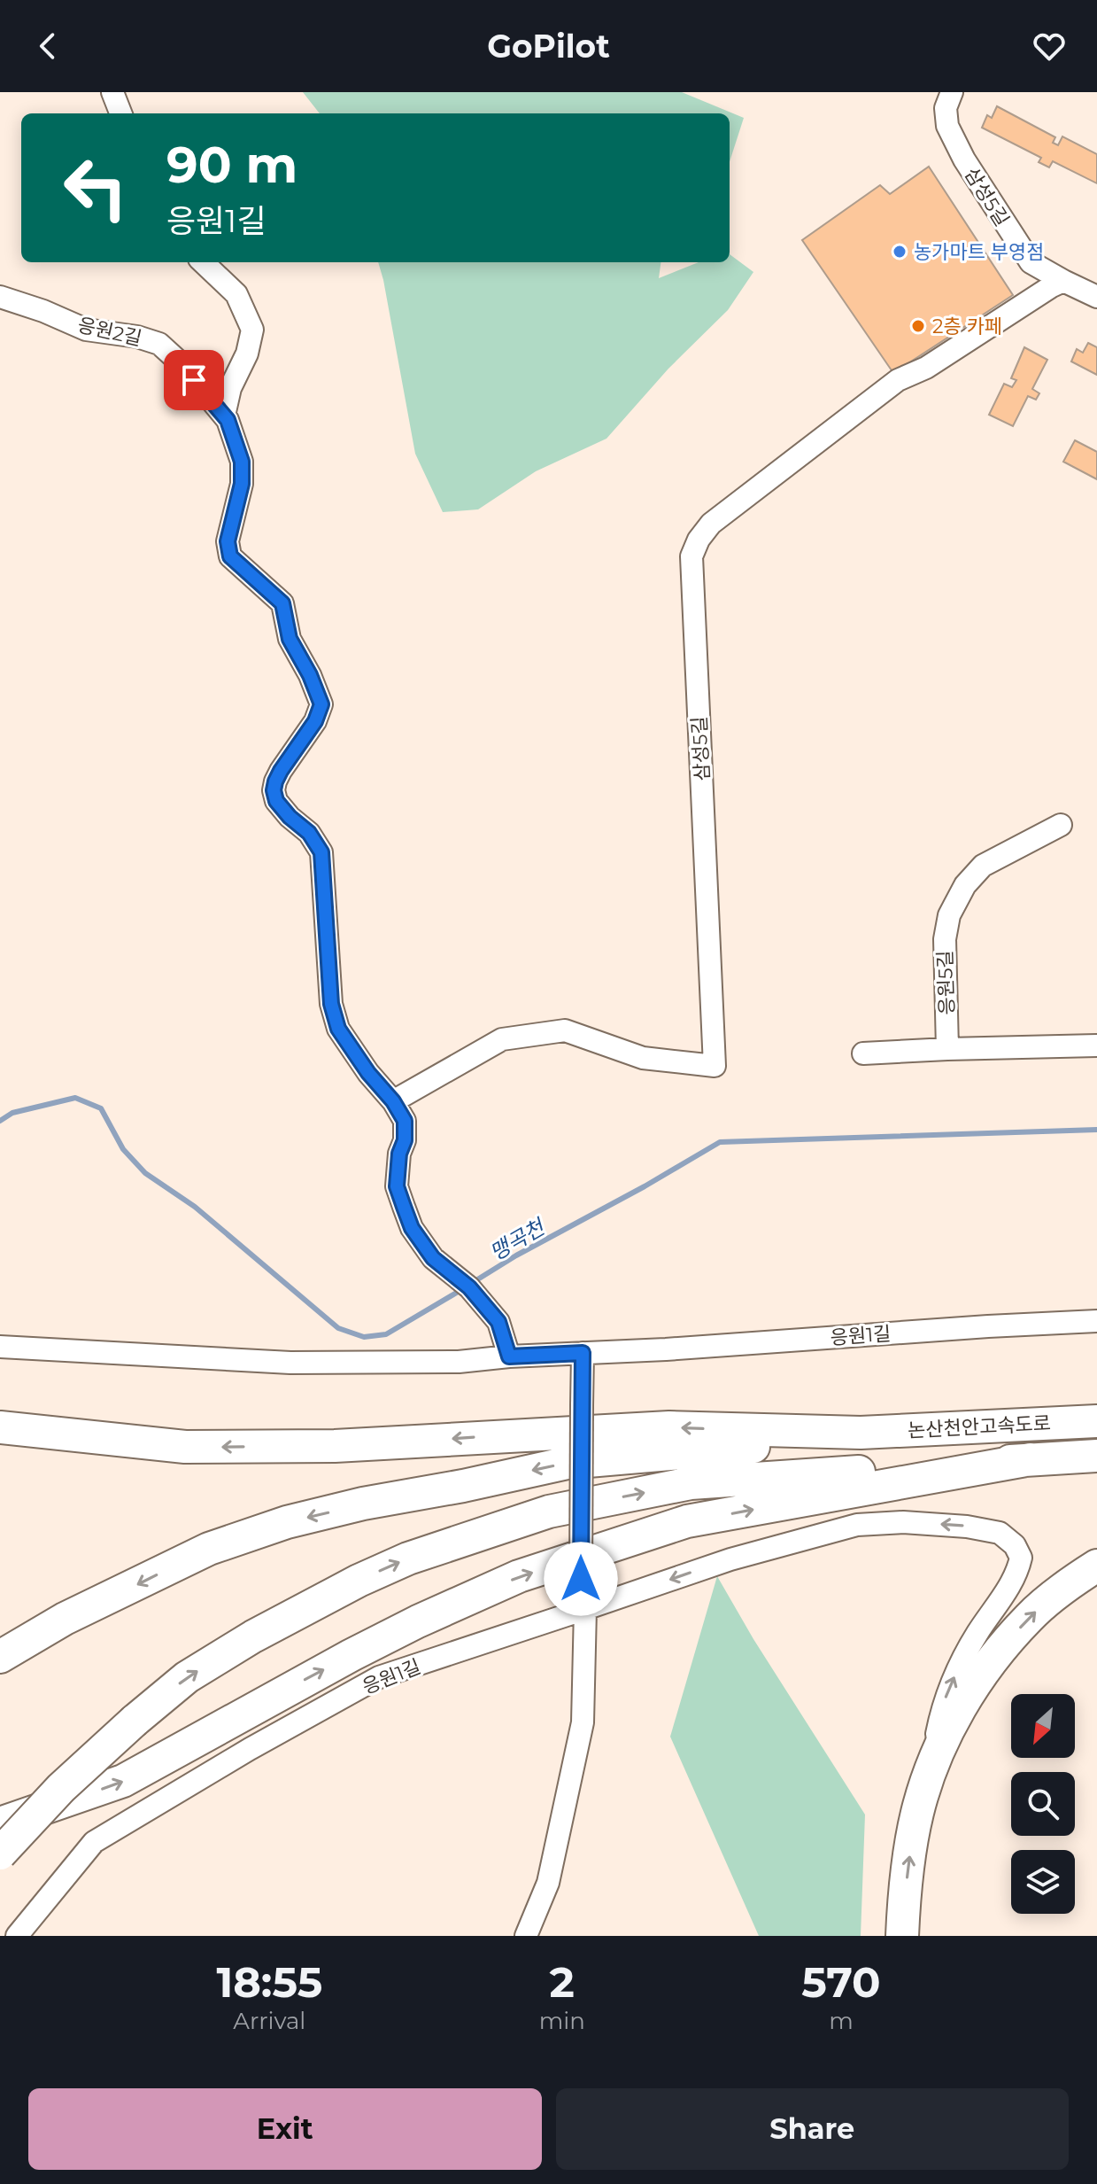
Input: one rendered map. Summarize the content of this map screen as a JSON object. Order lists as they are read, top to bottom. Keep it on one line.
{"streets":{"highway":["논산천안고속도로"],"street":["삼성5길","응원2길","응원5길","응원1길"]},"crossings":[["삼성5길","응원2길"],["응원2길","응원1길"]],"water":["맹곡천"],"places":["농가마트 부영점","2층 카페"],"north":"bottom left","page":{"header":"GoPilot","turn":["90 m","응원1길"],"eta":["18:55","Arrival","2","min","570","m"],"buttons":["Exit","Share"]}}
